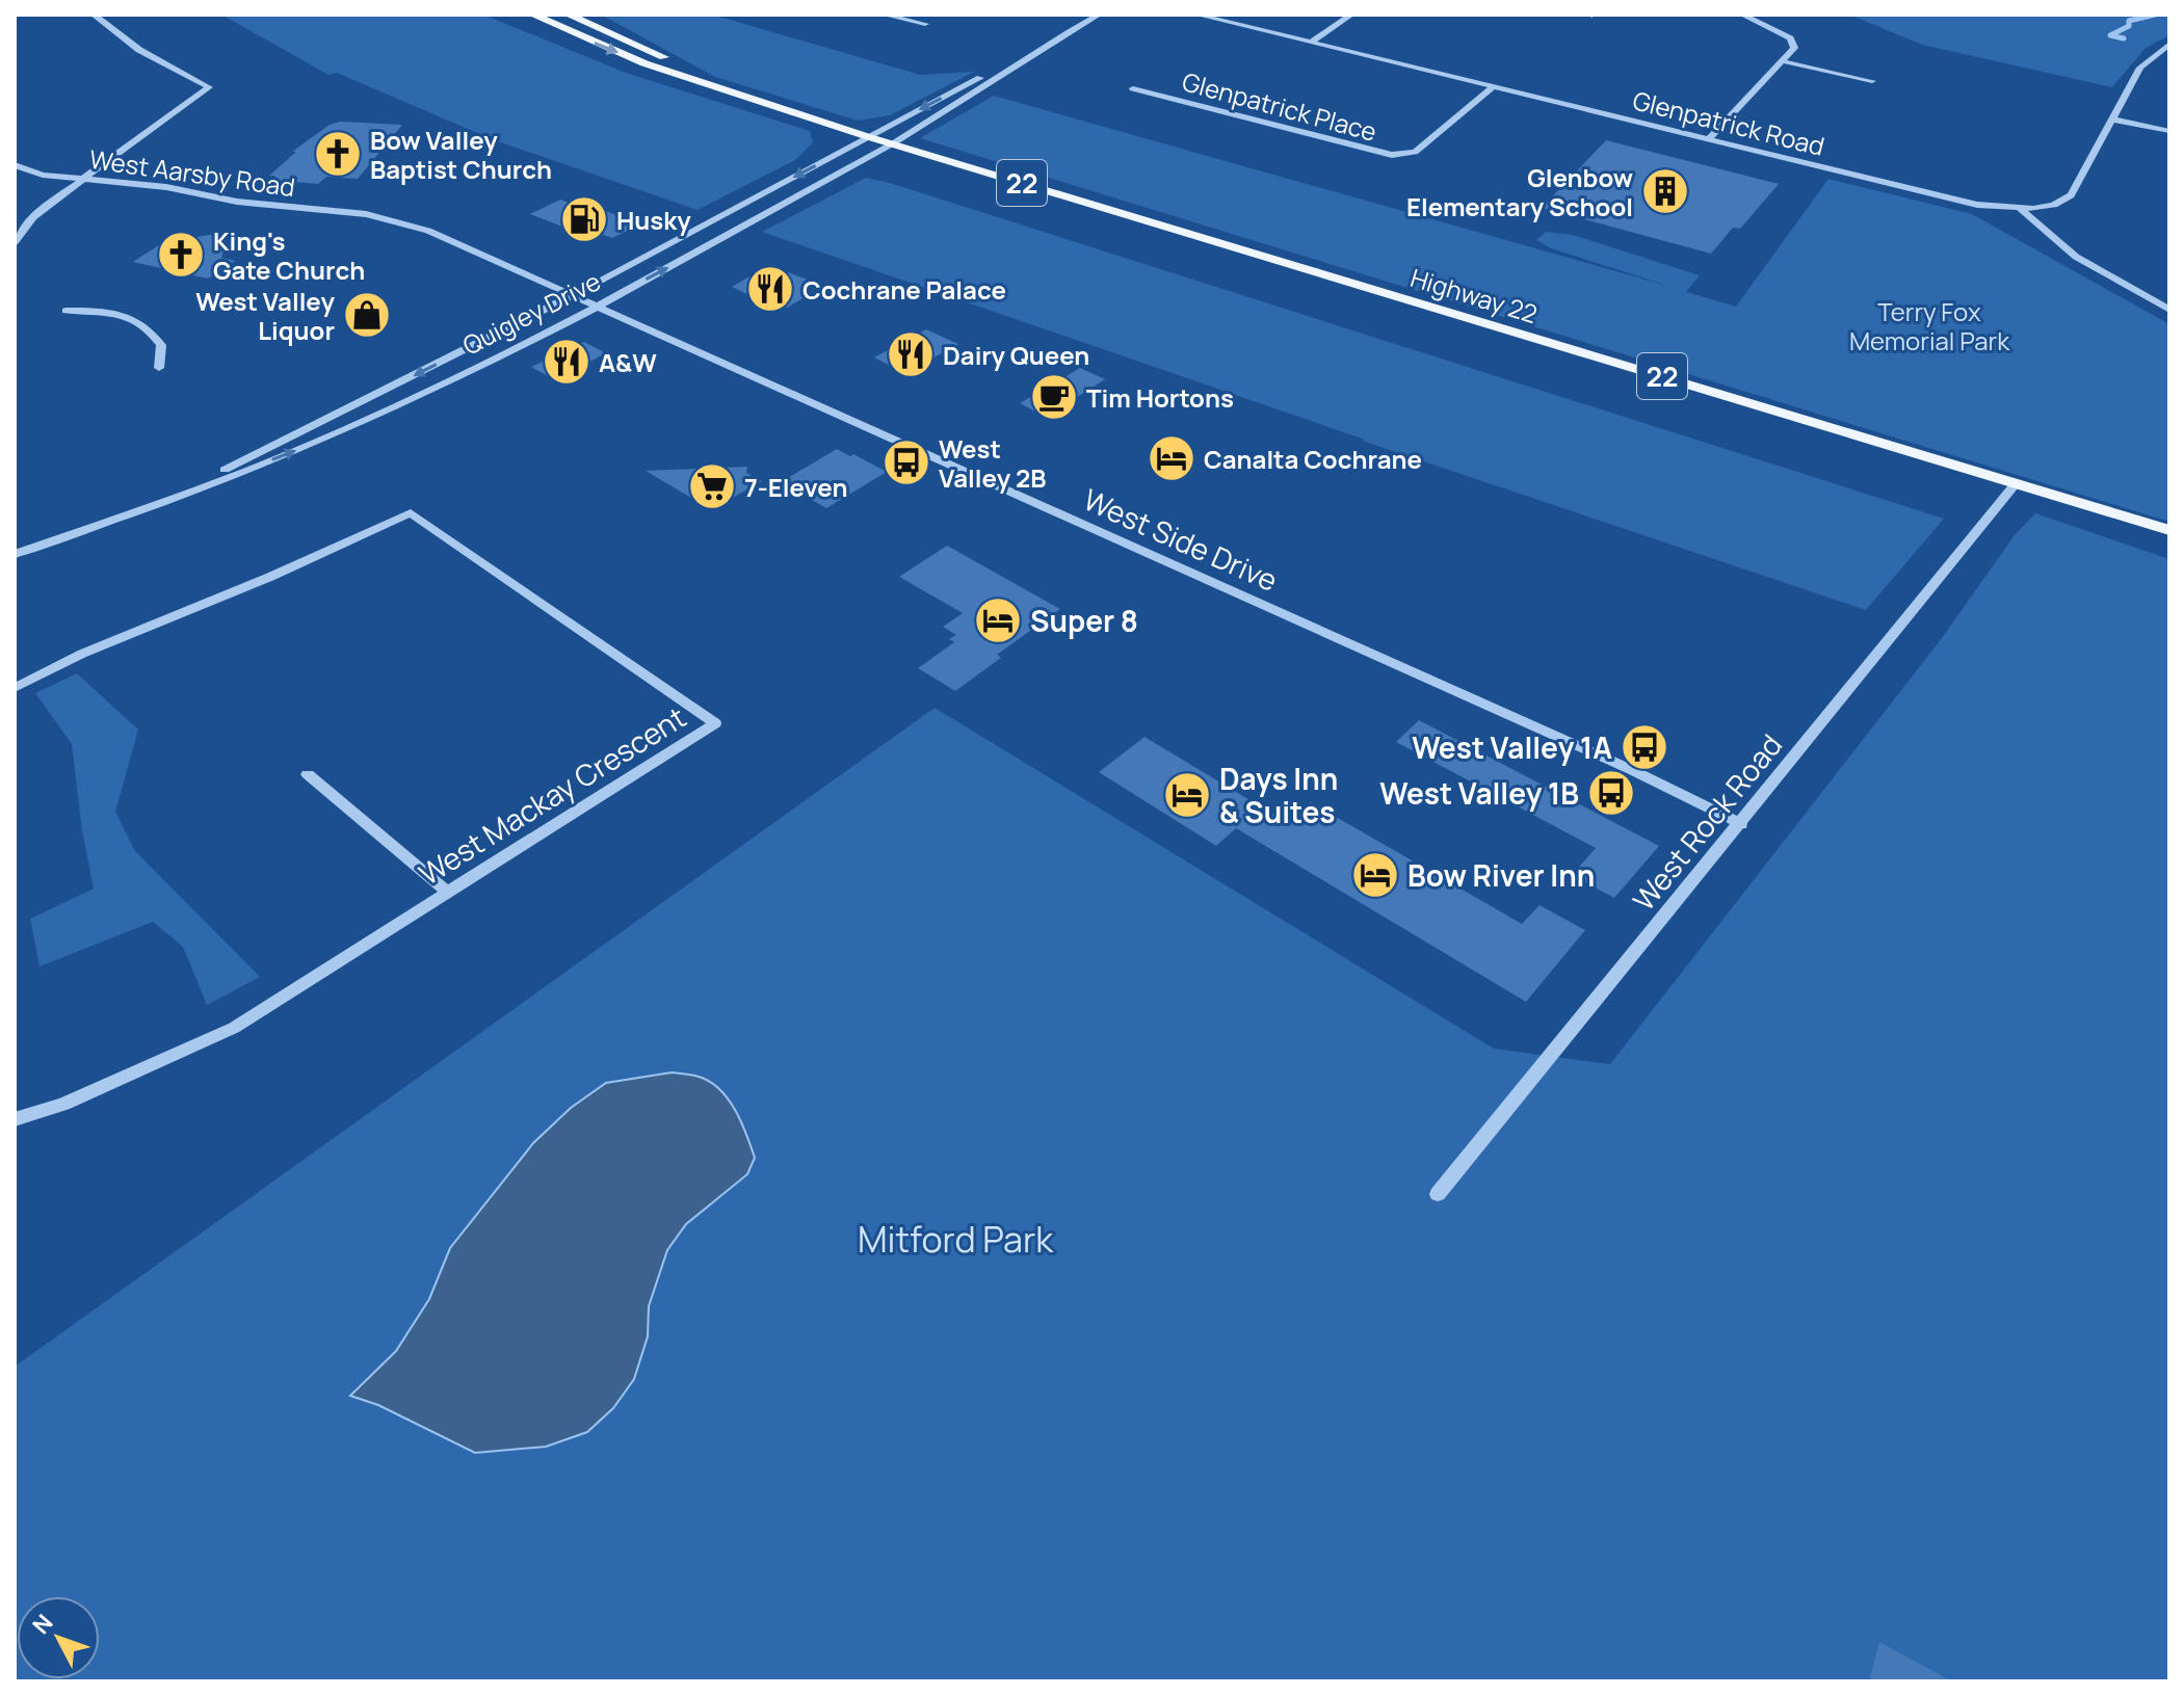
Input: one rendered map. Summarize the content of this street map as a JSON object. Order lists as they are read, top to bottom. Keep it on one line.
{"streets":{"main road":["22","Highway 22"],"street":["Glenpatrick Place","Glenpatrick Road","West Aarsby Road","Quigley Drive","West Side Drive","West Mackay Crescent","West Rock Road"]},"crossings":[["Glenpatrick Place","Glenpatrick Road"],["West Aarsby Road","Quigley Drive"],["West Aarsby Road","West Side Drive"],["Highway 22","Quigley Drive"],["Highway 22","West Rock Road"],["Quigley Drive","West Side Drive"],["West Side Drive","West Rock Road"]],"parks":["Terry Fox Memorial Park","Mitford Park"],"places":{"church":["Bow Valley Baptist Church","King's Gate Church"],"building":["Glenbow Elementary School"],"fuel station":["Husky"],"restaurant":["Cochrane Palace","Dairy Queen","A&W"],"shop":["West Valley Liquor"],"cafe":["Tim Hortons"],"hotel":["Canalta Cochrane","Super 8","Days Inn & Suites","Bow River Inn"],"bus stop":["West Valley 2B","West Valley 1A","West Valley 1B"],"supermarket":["7-Eleven"]},"north":"top left"}
